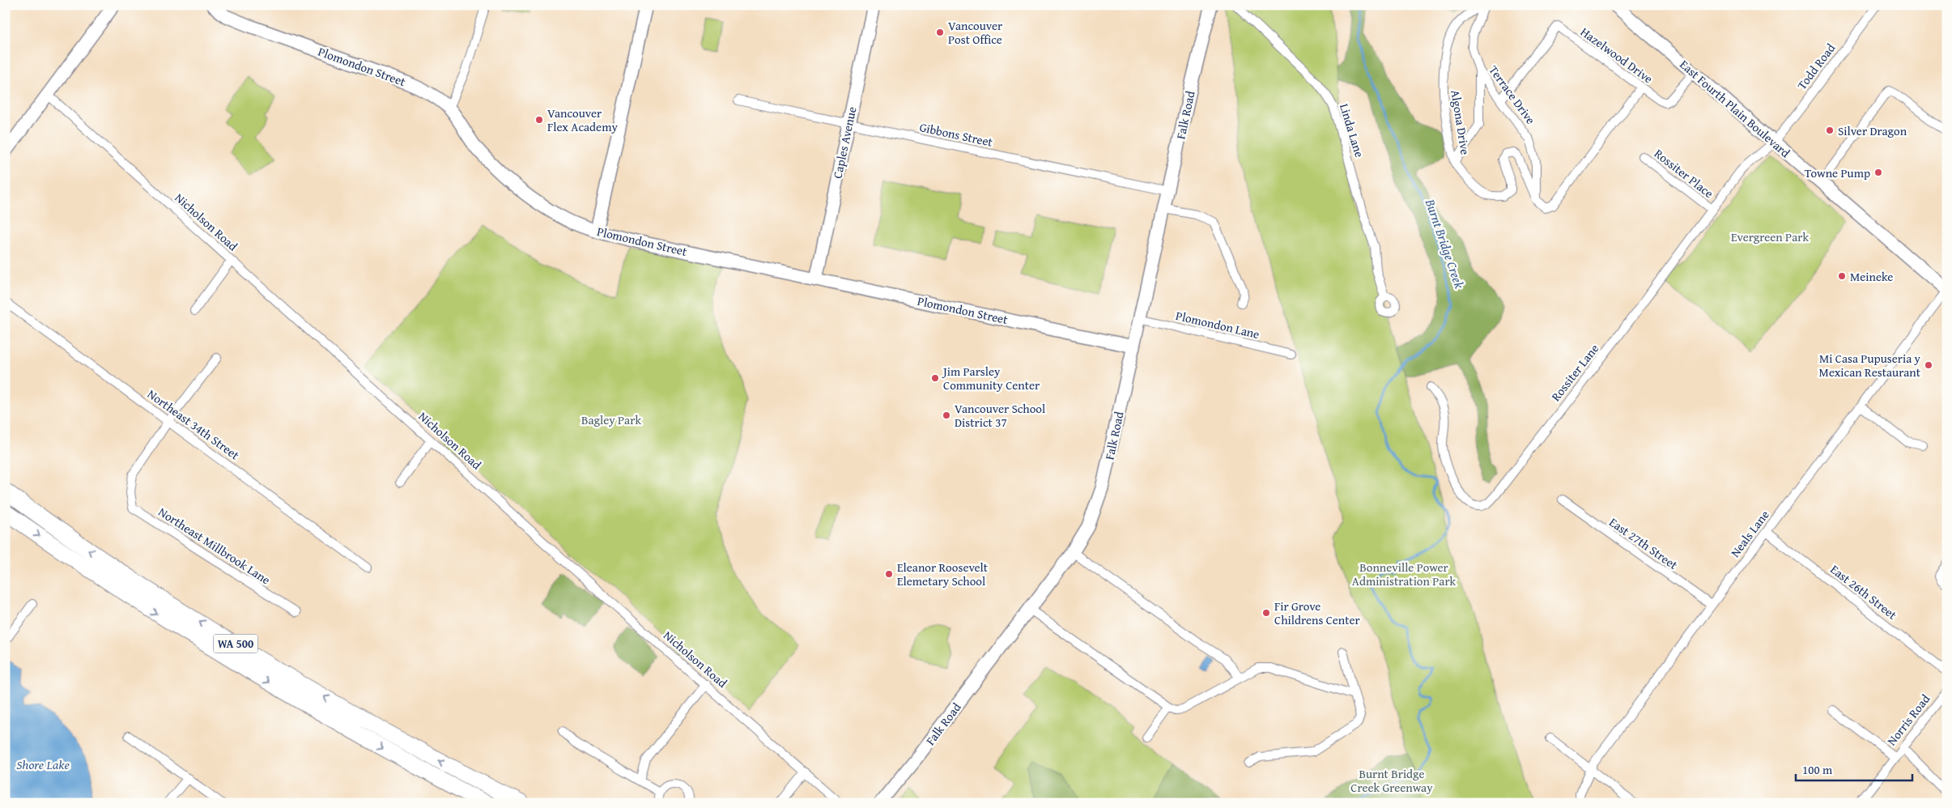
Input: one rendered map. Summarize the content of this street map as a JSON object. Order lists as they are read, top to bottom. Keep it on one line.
{"streets":{"highway":["WA 500"],"street":["Hazelwood Drive","Plomondon Street","Todd Road","Terrace Drive","East Fourth Plain Boulevard","Falk Road","Algona Drive","Linda Lane","Gibbons Street","Caples Avenue","Rossiter Place","Nicholson Road","Plomondon Lane","Rossiter Lane","Northeast 34th Street","Neals Lane","East 27th Street","Northeast Millbrook Lane","East 26th Street","Norris Road"]},"crossings":[["Hazelwood Drive","Terrace Drive"],["Hazelwood Drive","East Fourth Plain Boulevard"],["Plomondon Street","Falk Road"],["Plomondon Street","Caples Avenue"],["Todd Road","East Fourth Plain Boulevard"],["Todd Road","Rossiter Lane"],["Terrace Drive","Algona Drive"],["East Fourth Plain Boulevard","Rossiter Lane"],["East Fourth Plain Boulevard","Neals Lane"],["Falk Road","Gibbons Street"],["Falk Road","Plomondon Lane"],["Gibbons Street","Caples Avenue"],["Rossiter Place","Rossiter Lane"],["Northeast 34th Street","Northeast Millbrook Lane"],["Neals Lane","East 27th Street"],["Neals Lane","East 26th Street"]],"water":["Burnt Bridge Creek","Shore Lake"],"parks":["Evergreen Park","Bagley Park","Bonneville Power Administration Park","Burnt Bridge Creek Greenway"],"places":["Vancouver Post Office","Vancouver Flex Academy","Silver Dragon","Towne Pump","Meineke","Mi Casa Pupuseria y Mexican Restaurant","Jim Parsley Community Center","Vancouver School District 37","Eleanor Roosevelt Elemetary School","Fir Grove Childrens Center"],"scale_bar":"100 m"}
